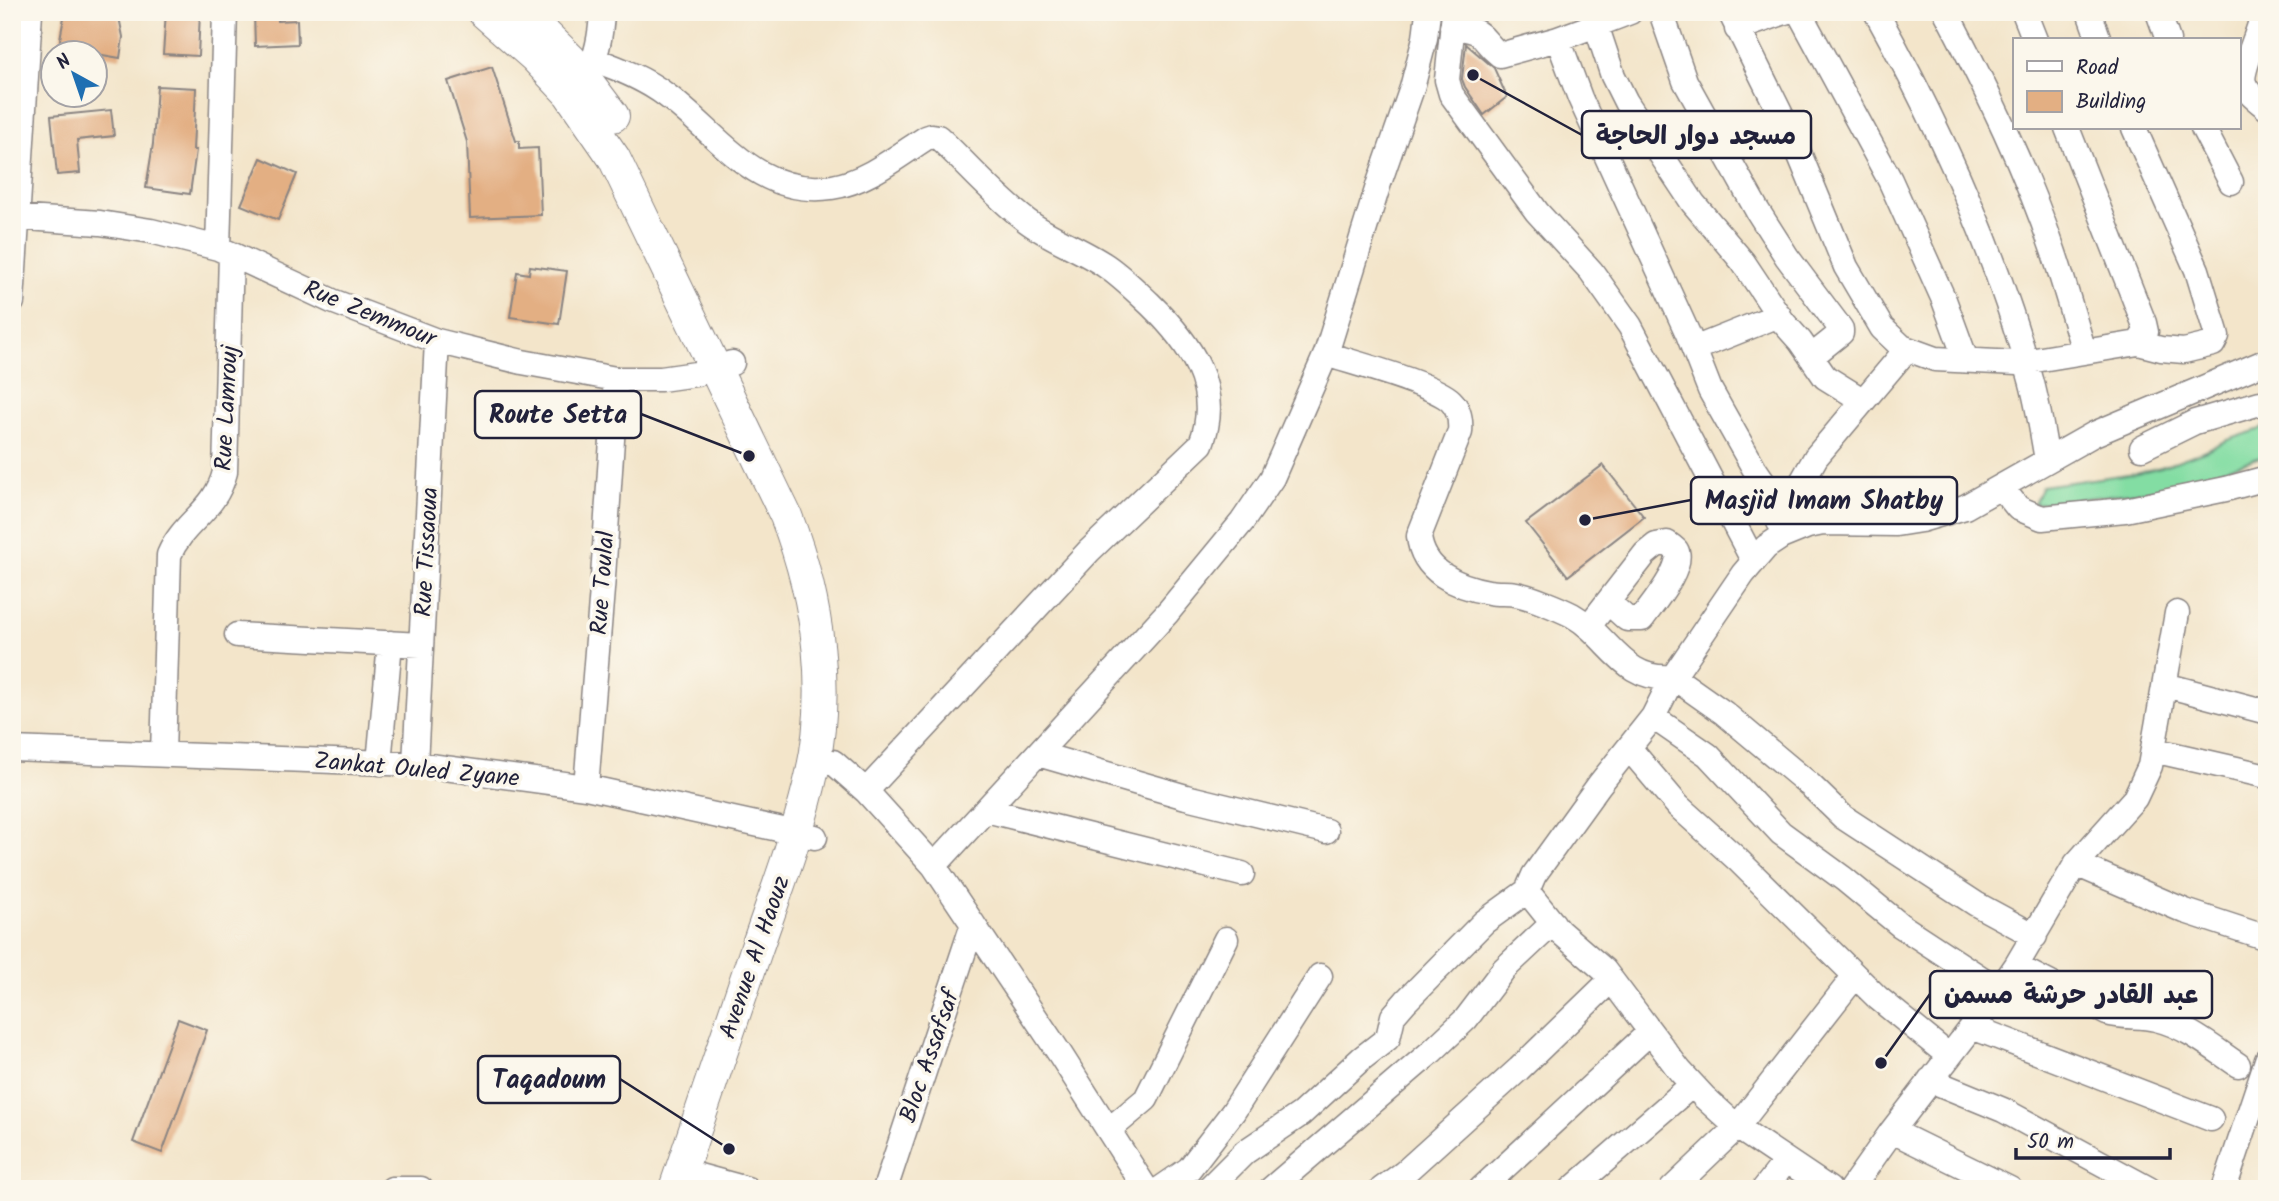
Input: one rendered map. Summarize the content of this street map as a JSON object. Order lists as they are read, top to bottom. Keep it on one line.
{"streets":{"main road":["Avenue Al Haouz"],"street":["Rue Zemmour","Rue Lamrouj","Rue Tissaoua","Rue Toulal","Zankat Ouled Zyane","Bloc Assafsaf"]},"crossings":[["Rue Zemmour","Rue Lamrouj"],["Rue Zemmour","Rue Tissaoua"],["Rue Zemmour","Rue Toulal"],["Rue Lamrouj","Zankat Ouled Zyane"],["Rue Tissaoua","Zankat Ouled Zyane"],["Rue Toulal","Zankat Ouled Zyane"],["Zankat Ouled Zyane","Avenue Al Haouz"]],"places":["مسجد دوار الحاجة","Route Setta","Masjid Imam Shatby","عبد القادر حرشة مسمن","Taqadoum"],"legend":["Road","Building"],"scale_bar":"50 m","north":"top left"}
